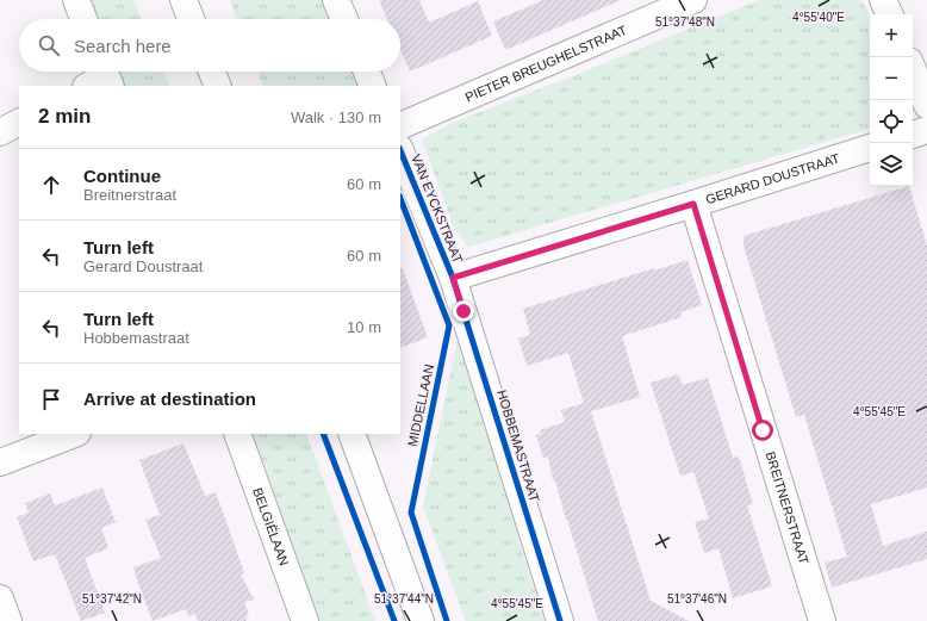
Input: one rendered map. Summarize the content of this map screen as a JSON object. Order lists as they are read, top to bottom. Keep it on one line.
{"streets":{"street":["PIETER BREUGHELSTRAAT","GERARD DOUSTRAAT","VAN EYCKSTRAAT","HOBBEMASTRAAT","BREITNERSTRAAT","BELGIËLAAN"],"cycle path":["MIDDELLAAN"]},"crossings":[["GERARD DOUSTRAAT","VAN EYCKSTRAAT"],["GERARD DOUSTRAAT","HOBBEMASTRAAT"],["GERARD DOUSTRAAT","BREITNERSTRAAT"],["VAN EYCKSTRAAT","HOBBEMASTRAAT"]],"page":{"map_buttons":["+","−"],"search":"Search here","heading":["2 min","Walk · 130 m"],"list":[["Continue","Breitnerstraat","60 m"],["Turn left","Gerard Doustraat","60 m"],["Turn left","Hobbemastraat","10 m"],"Arrive at destination"]},"coordinates":["4°55'40\"E","51°37'48\"N","4°55'45\"E","51°37'42\"N","51°37'44\"N","51°37'46\"N"]}
